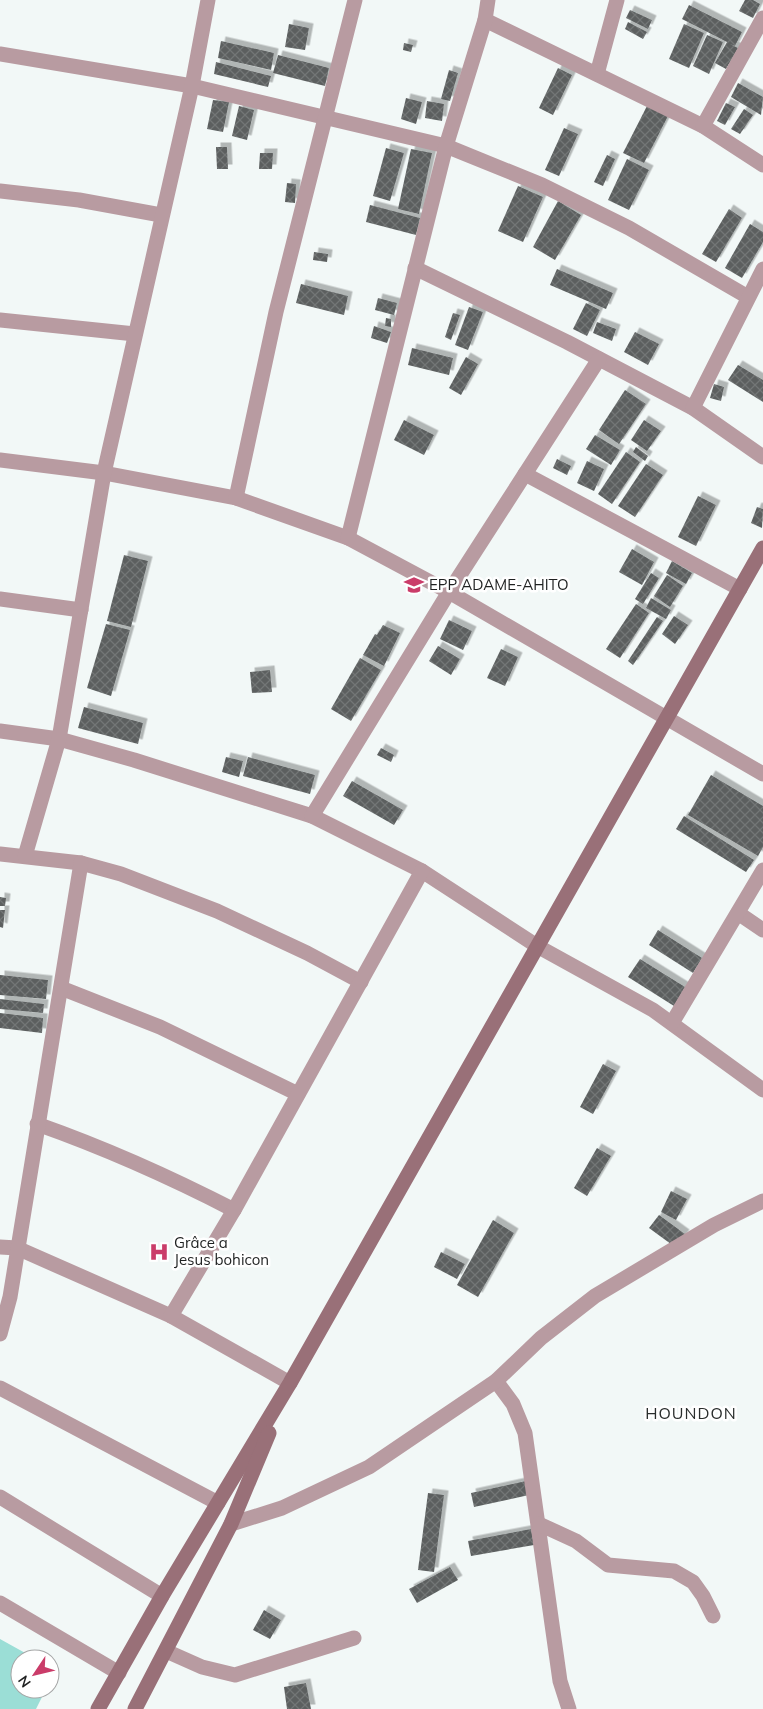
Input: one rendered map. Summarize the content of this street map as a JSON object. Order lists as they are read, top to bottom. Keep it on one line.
{"districts":["HOUNDON"],"places":{"school or university":["EPP ADAME-AHITO"],"hospital":["Grâce a Jesus bohicon"]},"north":"bottom left"}
